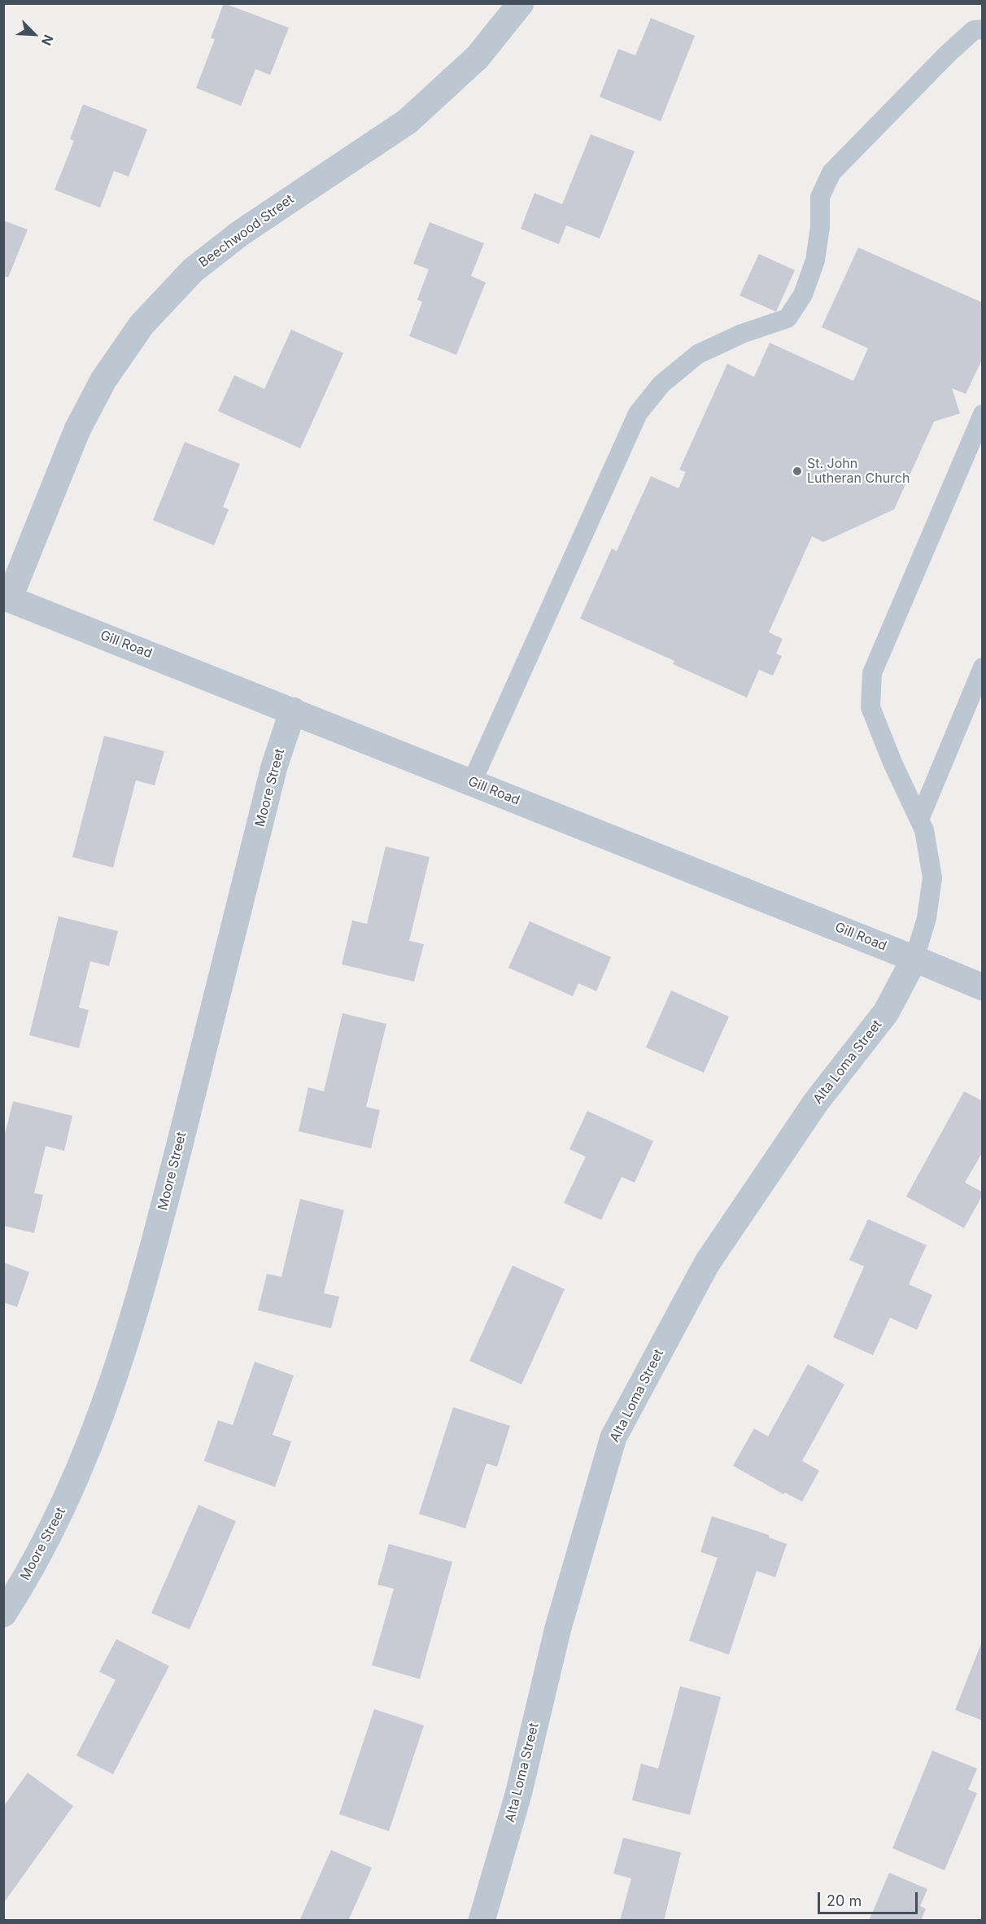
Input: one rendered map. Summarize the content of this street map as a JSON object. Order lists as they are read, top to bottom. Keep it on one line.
{"streets":{"street":["Beechwood Street","Gill Road","Moore Street","Alta Loma Street"]},"crossings":[["Beechwood Street","Gill Road"],["Gill Road","Moore Street"],["Gill Road","Alta Loma Street"]],"places":["St. John Lutheran Church"],"scale_bar":"20 m","north":"bottom right"}
